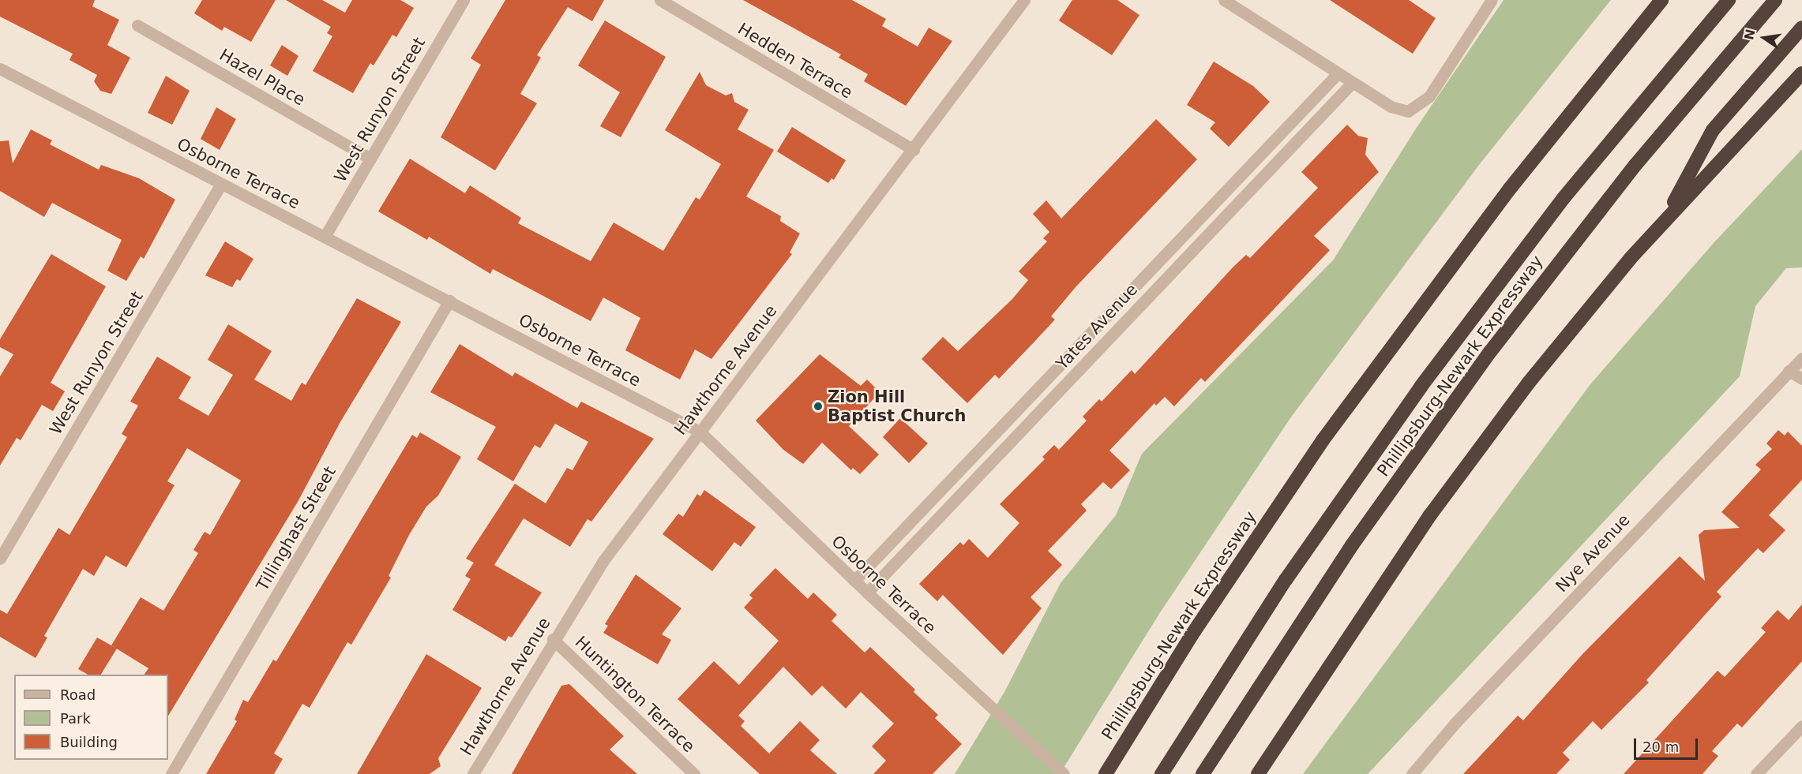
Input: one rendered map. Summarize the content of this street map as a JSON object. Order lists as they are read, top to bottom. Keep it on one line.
{"streets":{"highway":["Phillipsburg-Newark Expressway"],"street":["Hedden Terrace","Hazel Place","West Runyon Street","Osborne Terrace","Yates Avenue","Hawthorne Avenue","Tillinghast Street","Nye Avenue","Huntington Terrace"]},"crossings":[["Hedden Terrace","Hawthorne Avenue"],["Hazel Place","West Runyon Street"],["West Runyon Street","Osborne Terrace"],["Osborne Terrace","Yates Avenue"],["Osborne Terrace","Hawthorne Avenue"],["Osborne Terrace","Tillinghast Street"],["Hawthorne Avenue","Huntington Terrace"]],"places":["Zion Hill Baptist Church"],"legend":["Road","Park","Building"],"scale_bar":"20 m","north":"left"}
